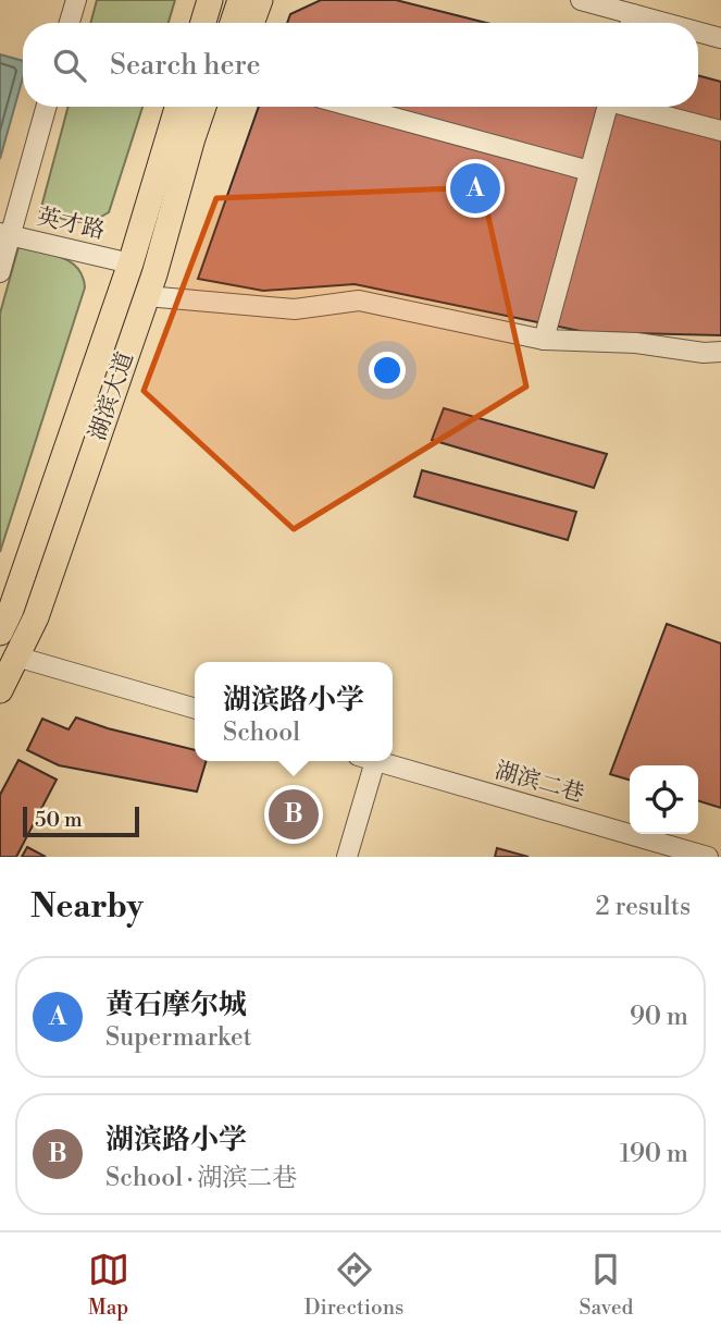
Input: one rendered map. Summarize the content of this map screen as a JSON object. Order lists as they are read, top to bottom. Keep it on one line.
{"streets":{"main road":["湖滨大道"],"street":["英才路","湖滨二巷"]},"crossings":[["英才路","湖滨大道"]],"scale_bar":"50 m","page":{"search":"Search here","pins":["A","B"],"popup":["湖滨路小学","School"],"scale":"50 m","heading":["Nearby","2 results"],"list":[{"mark":"A","name":"黄石摩尔城","note":"Supermarket","value":"90 m"},{"mark":"B","name":"湖滨路小学","note":"School · 湖滨二巷","value":"190 m"}],"nav":["Map","Directions","Saved"]}}
